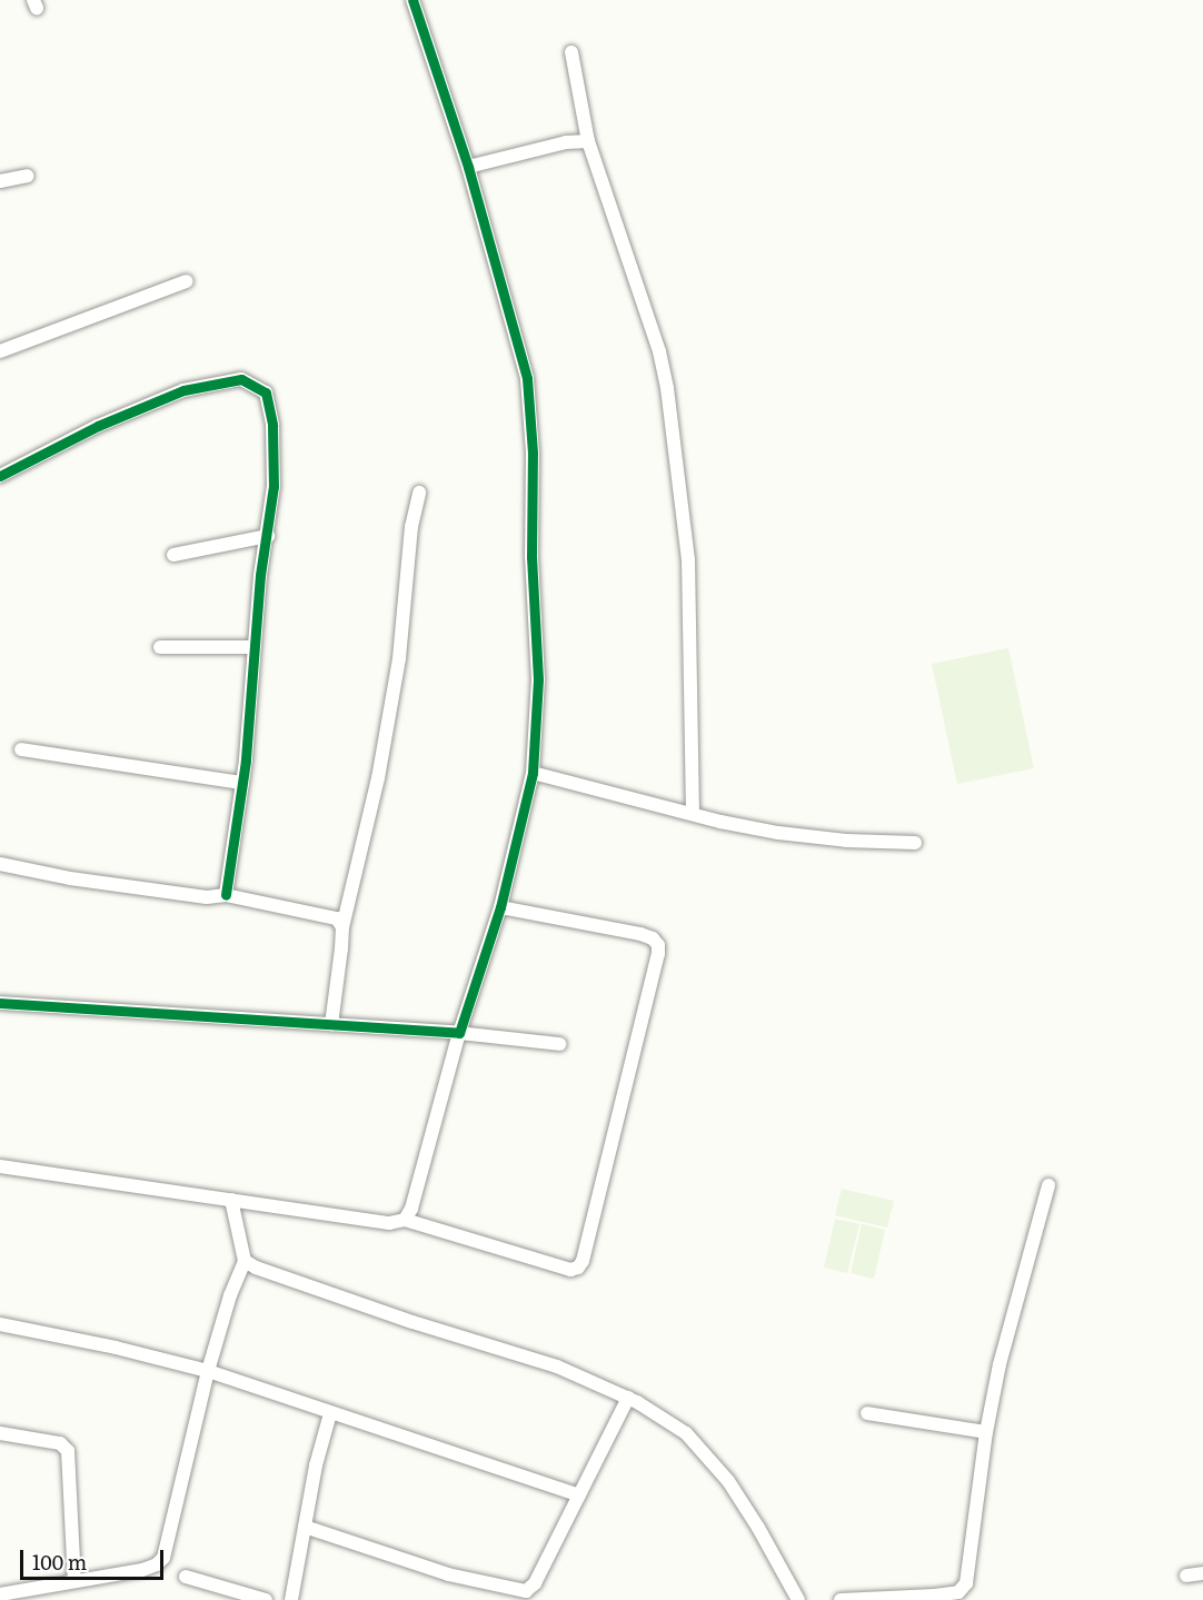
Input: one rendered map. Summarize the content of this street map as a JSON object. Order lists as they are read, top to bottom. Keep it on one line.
{"scale_bar":"100 m"}
